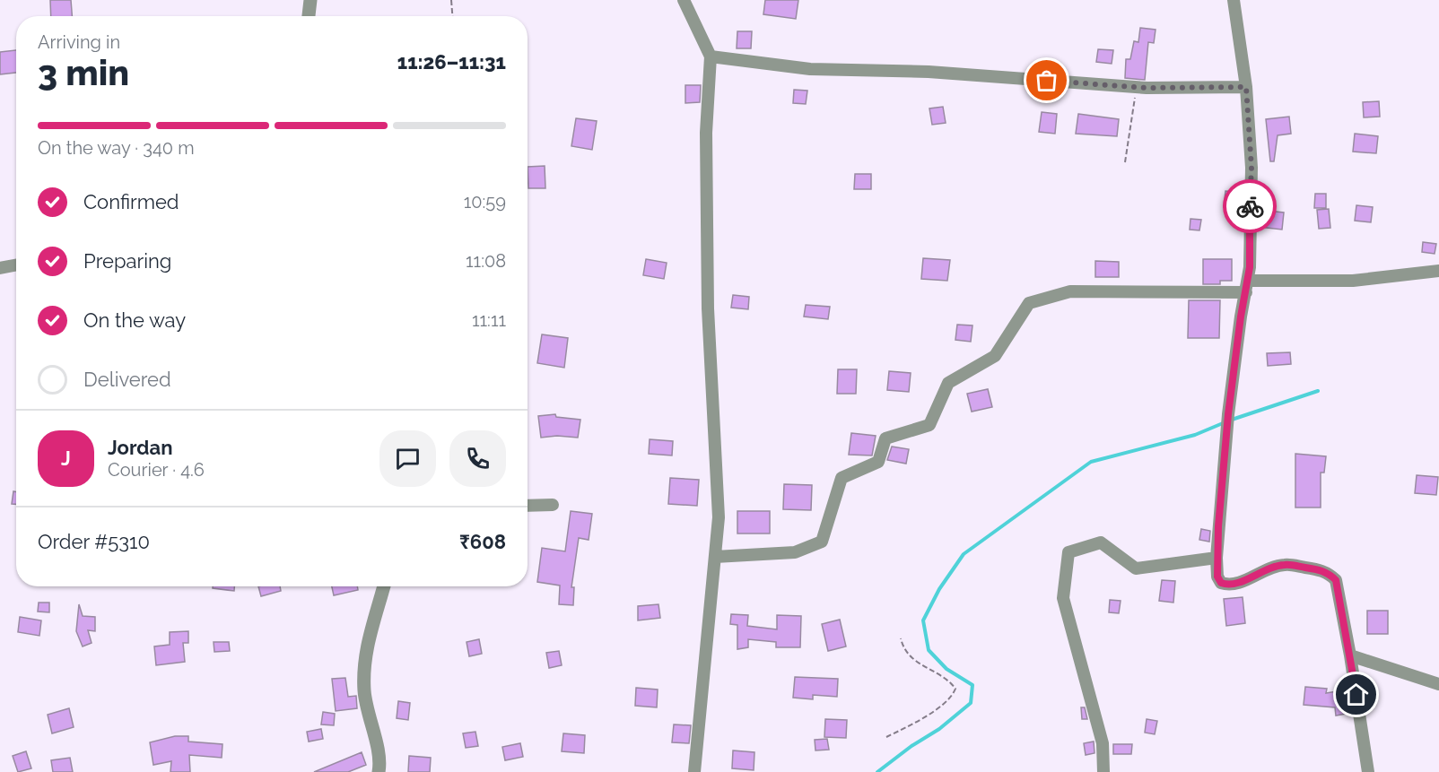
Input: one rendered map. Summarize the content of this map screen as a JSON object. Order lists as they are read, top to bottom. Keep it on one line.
{"page":{"heading":["3 min","Arriving in","11:26–11:31"],"panel":["Jordan","Courier · 4.6","Order #5310","₹608"],"bar":"On the way · 340 m","list":[["Confirmed","10:59"],["Preparing","11:08"],["On the way","11:11"],"Delivered"],"round":"J"}}
